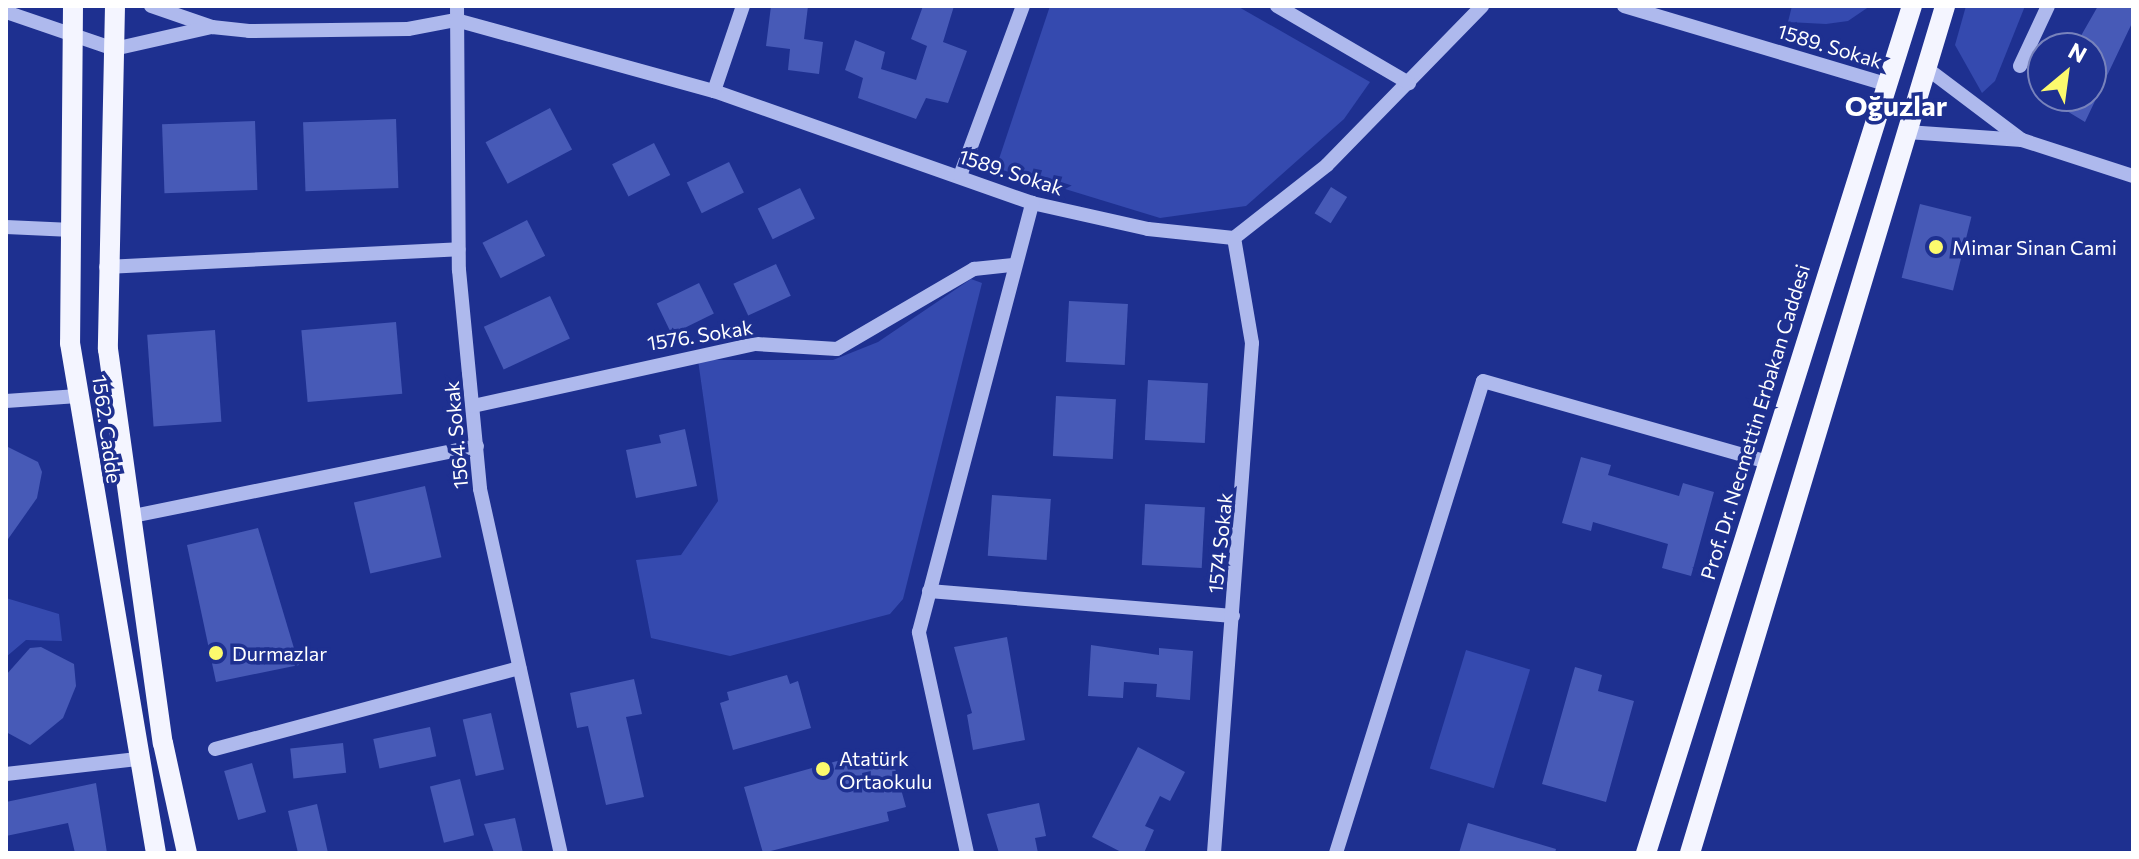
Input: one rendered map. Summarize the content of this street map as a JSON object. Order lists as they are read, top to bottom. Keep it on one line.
{"streets":{"main road":["Prof. Dr. Necmettin Erbakan Caddesi","1562. Cadde"],"street":["1589. Sokak","1576. Sokak","1564. Sokak","1574 Sokak"]},"crossings":[["1589. Sokak","Prof. Dr. Necmettin Erbakan Caddesi"],["1589. Sokak","1564. Sokak"],["1589. Sokak","1574 Sokak"],["1576. Sokak","1564. Sokak"]],"districts":["Oğuzlar"],"places":["Mimar Sinan Cami","Durmazlar","Atatürk Ortaokulu"],"north":"top right"}
